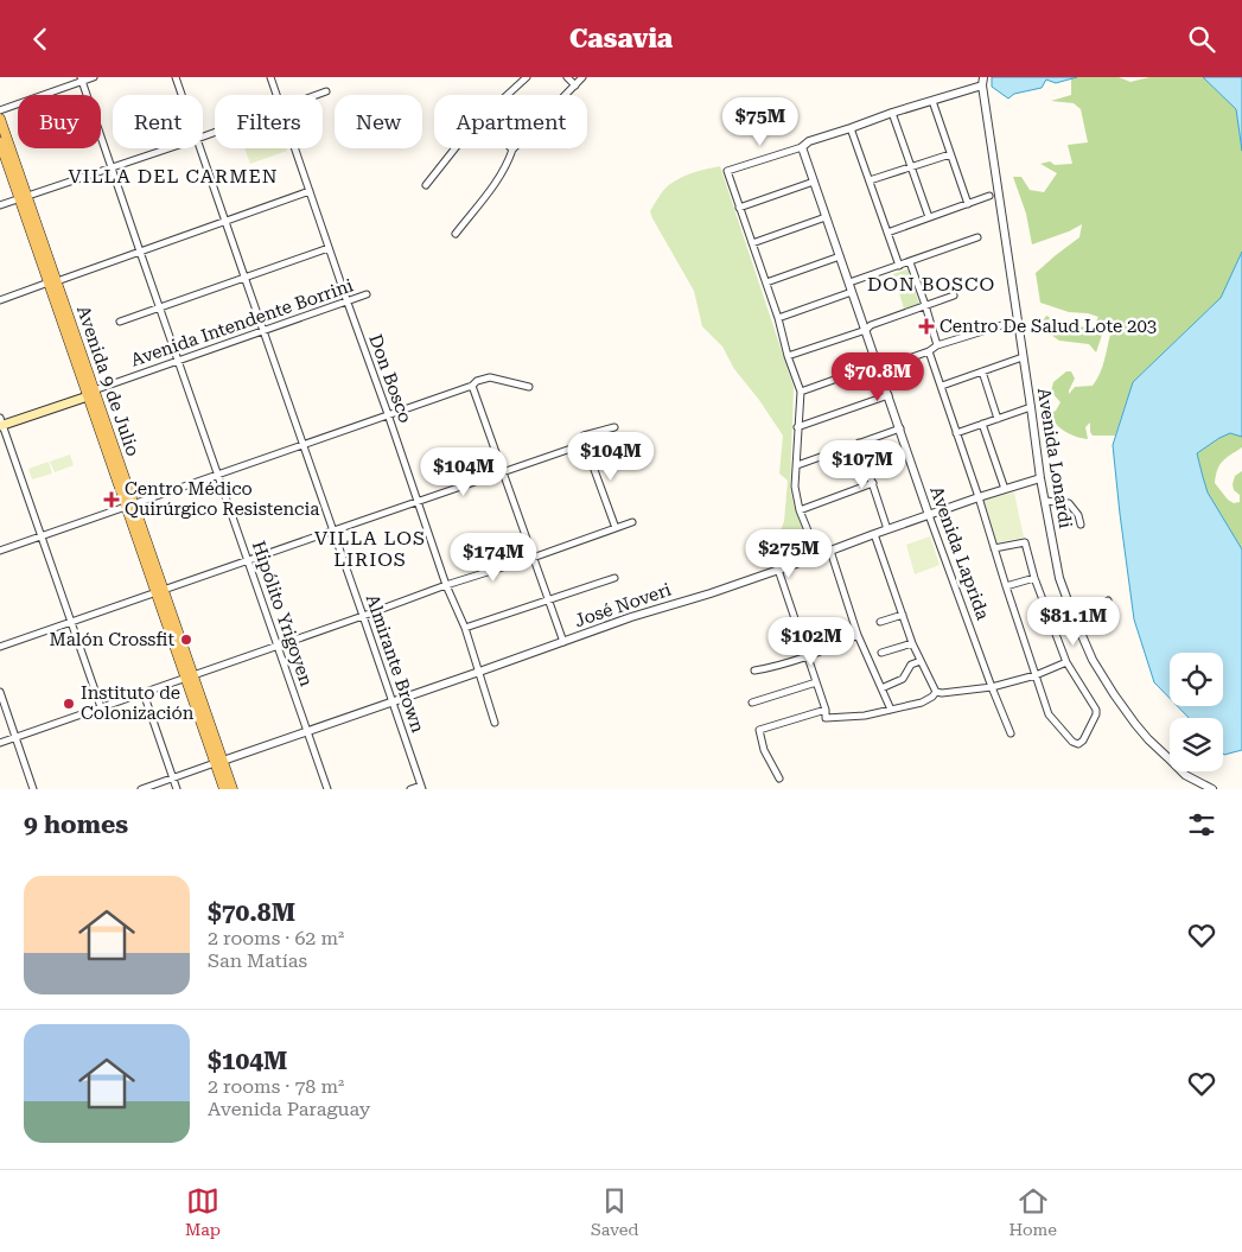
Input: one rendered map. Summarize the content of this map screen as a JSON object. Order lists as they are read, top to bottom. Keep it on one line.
{"streets":{"main road":["Avenida 9 de Julio"],"street":["Avenida Intendente Borrini","Don Bosco","Avenida Lonardi","Avenida Laprida","José Noveri","Hipólito Yrigoyen","Almirante Brown"]},"crossings":[["Avenida Intendente Borrini","Don Bosco"],["Avenida Intendente Borrini","Avenida 9 de Julio"],["Avenida Intendente Borrini","Hipólito Yrigoyen"],["Avenida Intendente Borrini","Almirante Brown"],["Don Bosco","José Noveri"],["Avenida 9 de Julio","José Noveri"],["Avenida Lonardi","José Noveri"],["Avenida Laprida","José Noveri"],["José Noveri","Hipólito Yrigoyen"],["José Noveri","Almirante Brown"]],"districts":["VILLA DEL CARMEN","DON BOSCO","VILLA LOS LIRIOS"],"places":{"health":["Centro De Salud Lote 203","Centro Médico Quirúrgico Resistencia"],"other":["Malón Crossfit","Instituto de Colonización"]},"page":{"header":"Casavia","chip":["Buy","Rent","Filters","New","Apartment"],"price":["$75M","$70.8M","$104M","$107M","$104M","$275M","$174M","$81.1M","$102M"],"heading":"9 homes","list":[{"name":"$70.8M","note":"2 rooms · 62 m² · San Matías"},{"name":"$104M","note":"2 rooms · 78 m² · Avenida Paraguay"}],"tabs":["Map","Saved","Home"]}}
